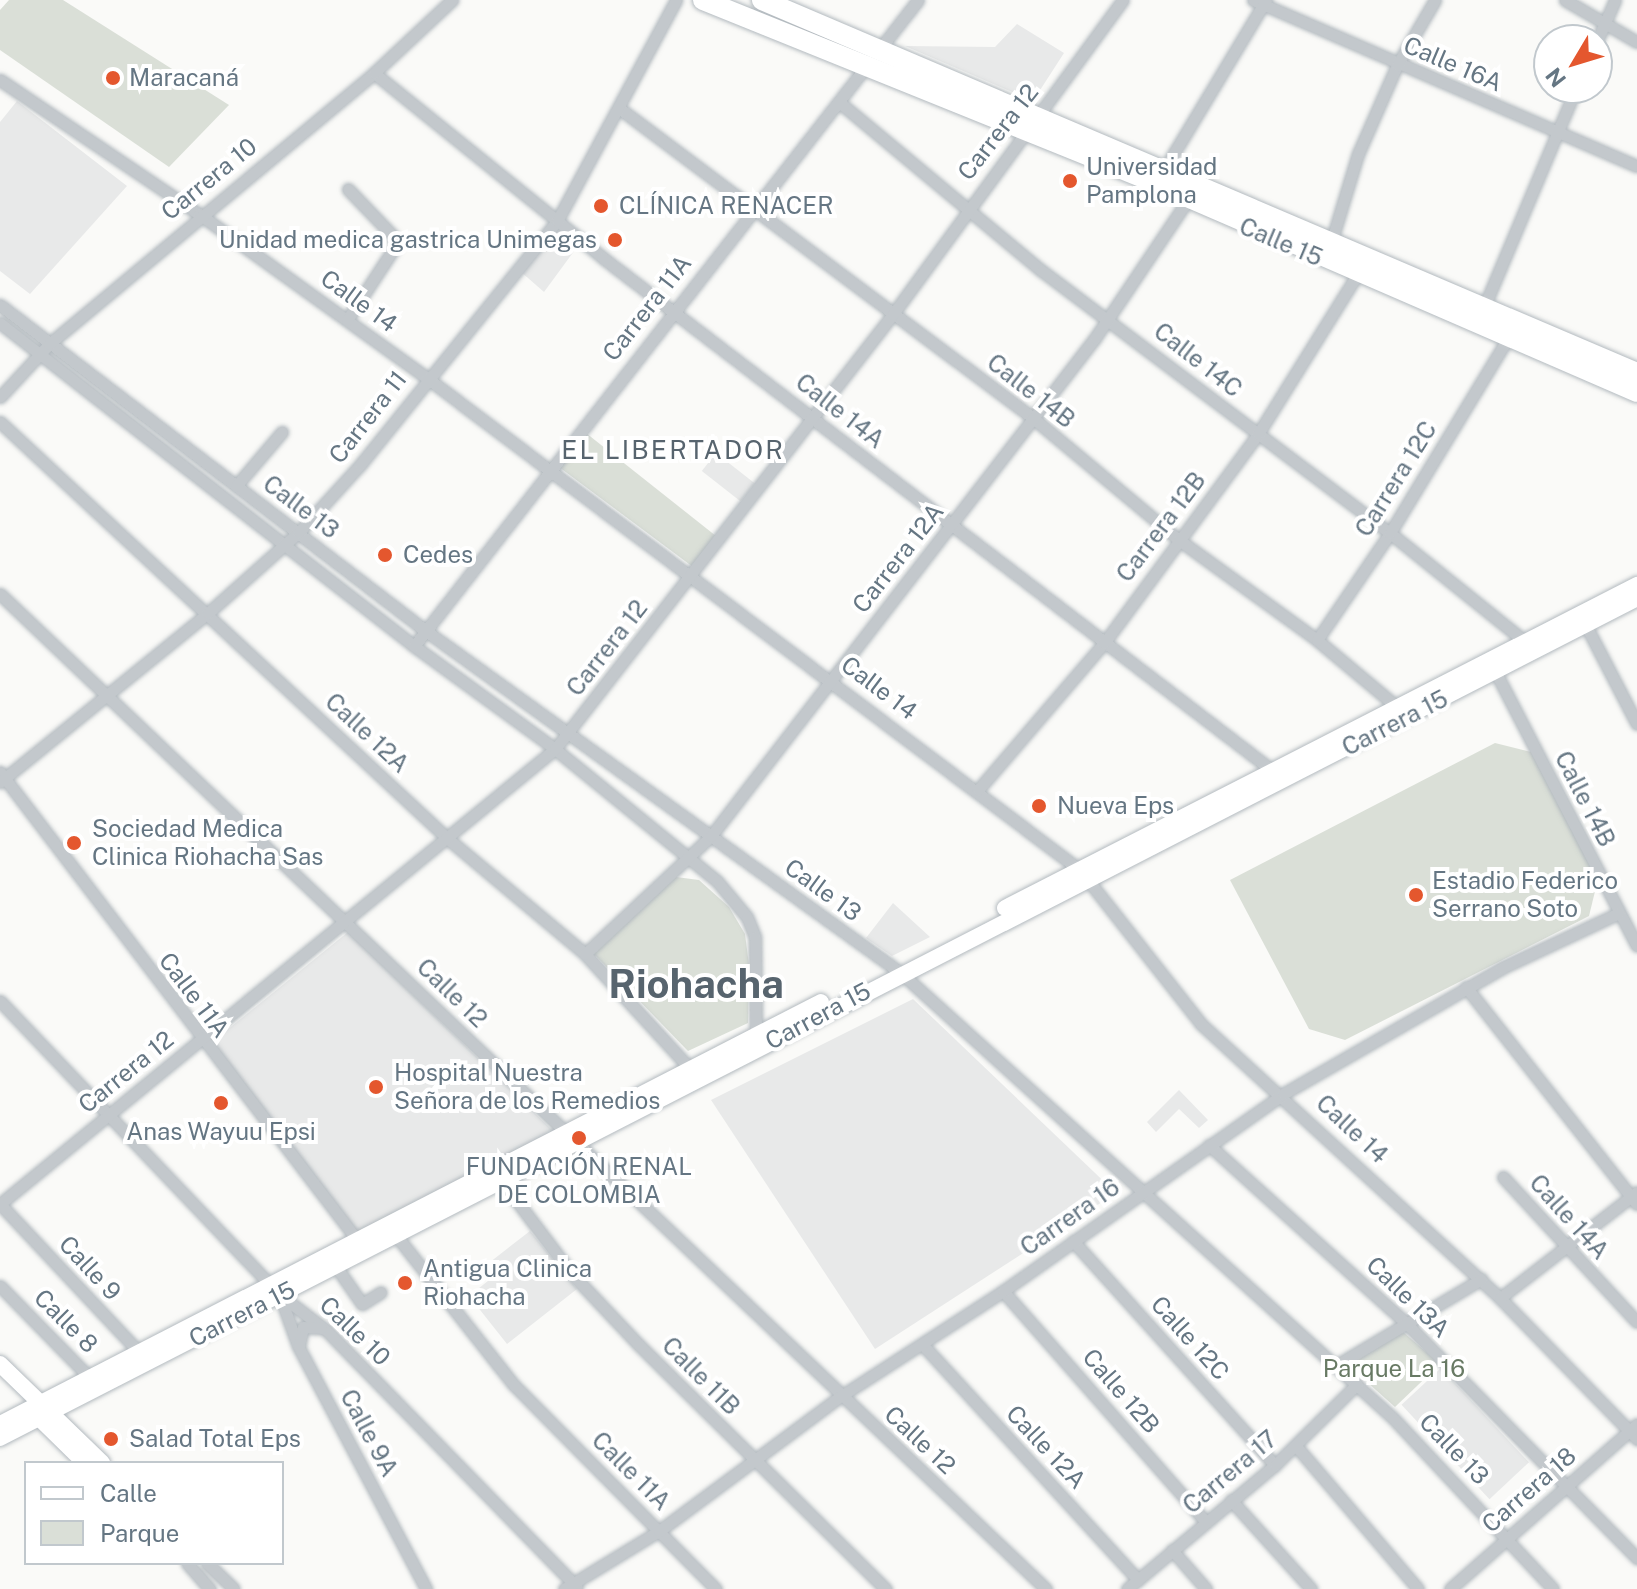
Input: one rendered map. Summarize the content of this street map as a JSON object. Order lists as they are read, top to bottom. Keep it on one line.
{"streets":{"highway":["Calle 15"],"main road":["Carrera 15"],"street":["Calle 16A","Carrera 12","Carrera 10","Calle 14","Carrera 11A","Calle 14C","Calle 14B","Calle 14A","Carrera 11","Carrera 12C","Calle 13","Carrera 12B","Carrera 12A","Calle 12A","Calle 12","Calle 11A","Carrera 16","Calle 9","Calle 13A","Calle 8","Calle 10","Calle 12C","Calle 11B","Calle 12B","Calle 9A","Carrera 17","Carrera 18"]},"crossings":[["Carrera 12","Calle 15"],["Carrera 12","Calle 14"],["Carrera 12","Calle 14C"],["Carrera 12","Calle 14B"],["Carrera 12","Calle 14A"],["Carrera 12","Calle 13"],["Carrera 12","Calle 12A"],["Carrera 12","Calle 12"],["Carrera 12","Calle 11A"],["Carrera 12","Calle 9"],["Carrera 12","Calle 10"],["Carrera 10","Calle 14"],["Carrera 10","Calle 14A"],["Carrera 10","Calle 13"],["Calle 15","Carrera 11A"],["Calle 15","Carrera 12C"],["Calle 15","Carrera 12B"],["Calle 15","Carrera 12A"],["Calle 14","Carrera 11A"],["Calle 14","Carrera 11"],["Calle 14","Carrera 12B"],["Calle 14","Carrera 12A"],["Calle 14","Carrera 15"],["Calle 14","Carrera 16"],["Calle 14","Carrera 18"],["Carrera 11A","Calle 14C"],["Carrera 11A","Calle 14B"],["Carrera 11A","Calle 14A"],["Carrera 11A","Calle 13"],["Calle 14C","Carrera 12C"],["Calle 14C","Carrera 12B"],["Calle 14C","Carrera 12A"],["Calle 14C","Carrera 15"],["Calle 14B","Carrera 11"],["Calle 14B","Carrera 12C"],["Calle 14B","Carrera 12B"],["Calle 14B","Carrera 12A"],["Calle 14B","Carrera 15"],["Calle 14B","Carrera 16"],["Calle 14A","Carrera 11"],["Calle 14A","Carrera 12B"],["Calle 14A","Carrera 12A"],["Calle 14A","Carrera 15"],["Carrera 11","Calle 13"],["Carrera 11","Calle 12A"],["Carrera 11","Calle 12"],["Carrera 11","Calle 11A"],["Calle 13","Carrera 12A"],["Calle 13","Carrera 15"],["Calle 13","Carrera 16"],["Calle 13","Carrera 17"],["Calle 13","Carrera 18"],["Carrera 12A","Calle 12A"],["Carrera 15","Calle 12A"],["Carrera 15","Calle 12"],["Carrera 15","Calle 11A"],["Carrera 15","Calle 9"],["Carrera 15","Calle 8"],["Carrera 15","Calle 10"],["Carrera 15","Calle 11B"],["Carrera 15","Calle 9A"],["Calle 12A","Carrera 16"],["Calle 12A","Carrera 17"],["Calle 12","Carrera 16"],["Calle 11A","Carrera 16"],["Carrera 16","Calle 13A"],["Carrera 16","Calle 10"],["Carrera 16","Calle 12C"],["Carrera 16","Calle 11B"],["Carrera 16","Calle 12B"],["Calle 13A","Carrera 18"],["Calle 10","Calle 9A"],["Calle 12C","Carrera 17"],["Calle 12B","Carrera 17"]],"districts":["EL LIBERTADOR","Riohacha"],"parks":["Parque La 16"],"places":["Maracaná","Universidad Pamplona","CLÍNICA RENACER","Unidad medica gastrica Unimegas","Cedes","Nueva Eps","Sociedad Medica Clinica Riohacha Sas","Estadio Federico Serrano Soto","Hospital Nuestra Señora de los Remedios","Anas Wayuu Epsi","FUNDACIÓN RENAL DE COLOMBIA","Antigua Clinica Riohacha","Salad Total Eps"],"legend":["Calle","Parque"],"north":"bottom left"}
